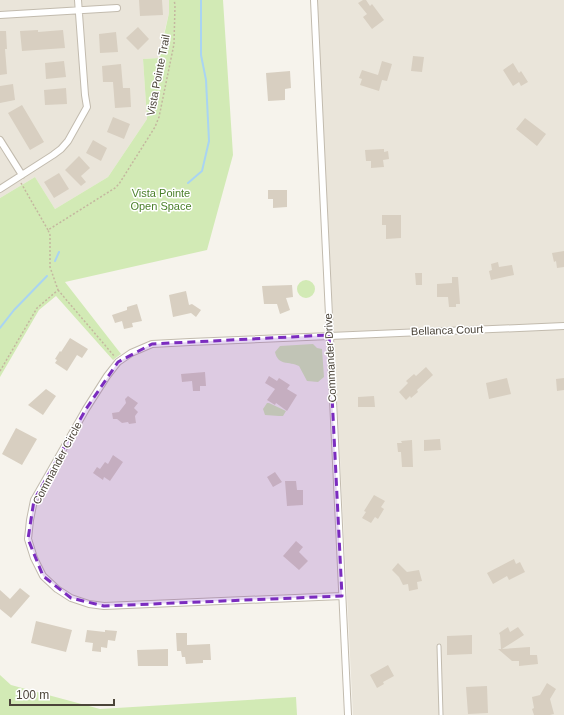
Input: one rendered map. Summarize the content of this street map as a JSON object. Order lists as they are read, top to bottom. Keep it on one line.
{"streets":{"street":["Bellanca Court","Commander Drive","Commander Circle"],"path":["Vista Pointe Trail"]},"crossings":[["Bellanca Court","Commander Drive"],["Bellanca Court","Commander Circle"],["Commander Drive","Commander Circle"]],"parks":["Vista Pointe Open Space"],"scale_bar":"100 m"}
